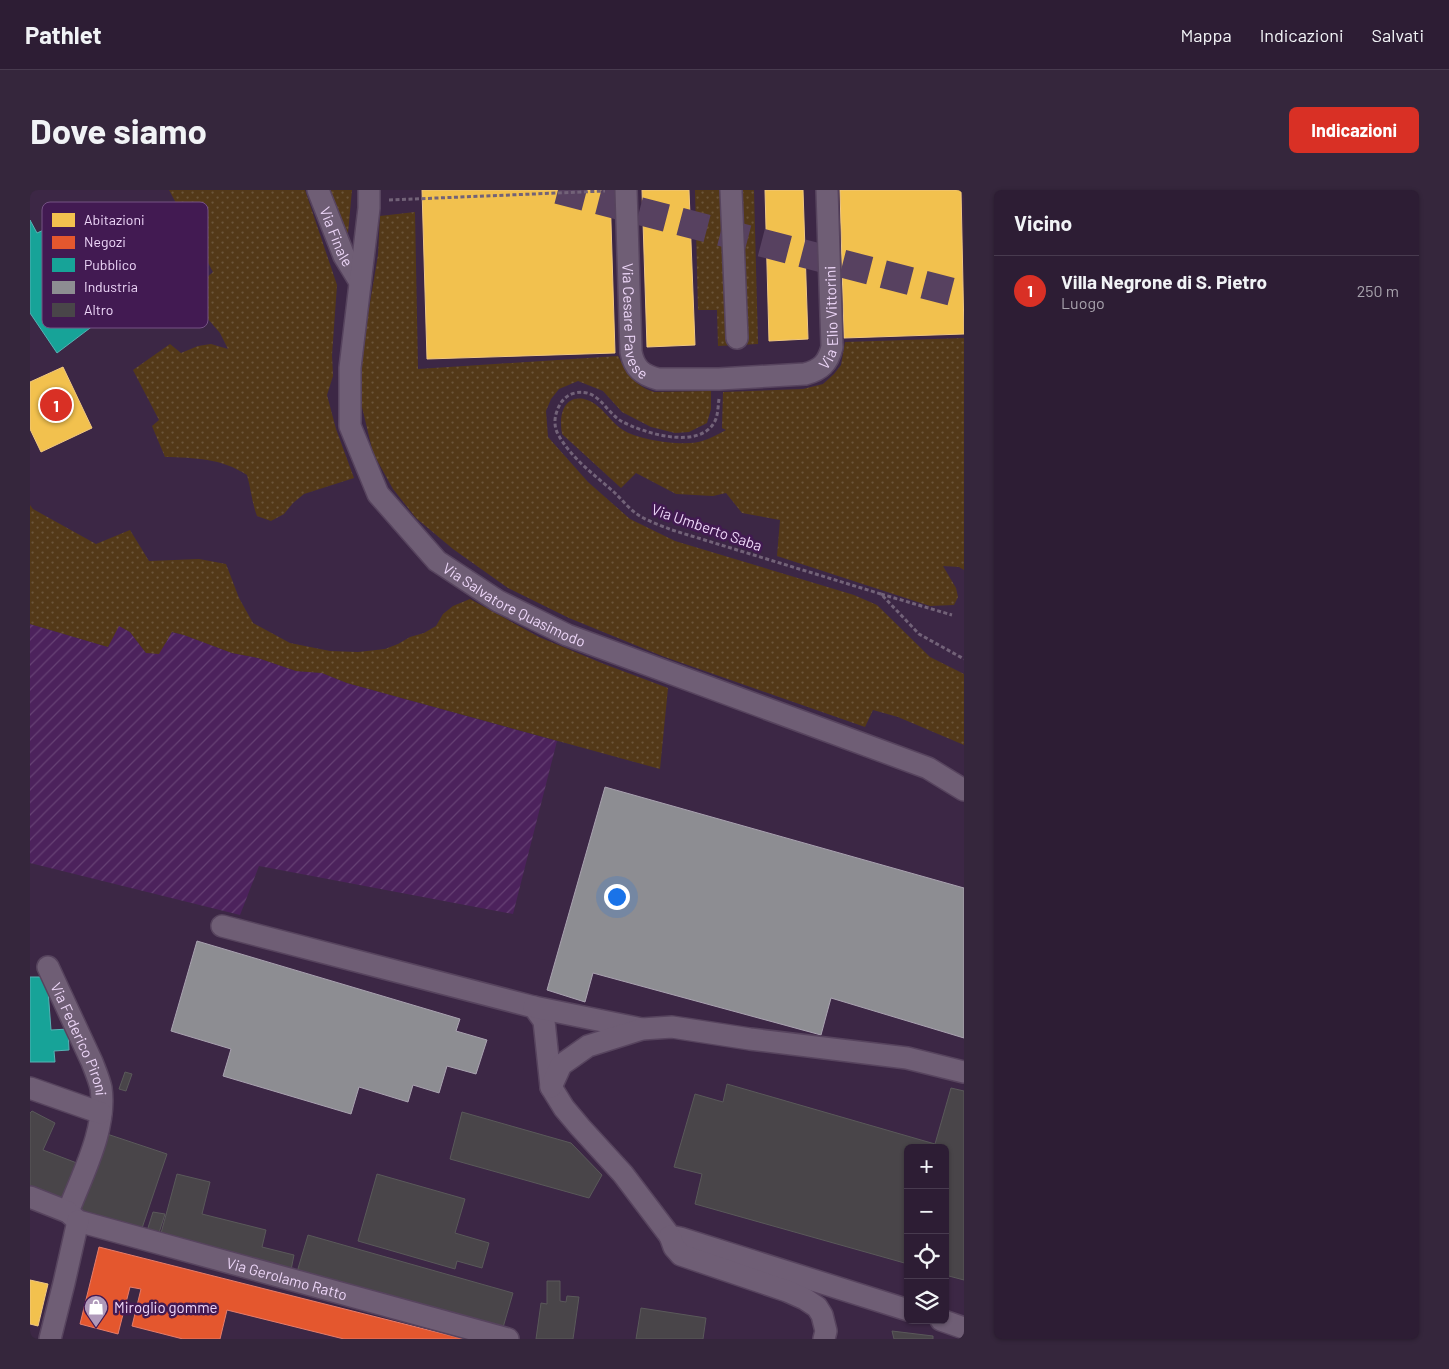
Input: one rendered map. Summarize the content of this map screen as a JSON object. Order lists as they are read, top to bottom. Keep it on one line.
{"streets":{"street":["Via Finale","Via Elio Vittorini","Via Cesare Pavese","Via Salvatore Quasimodo","Via Federico Pironi","Via Gerolamo Ratto"],"path":["Via Umberto Saba"]},"crossings":[["Via Finale","Via Salvatore Quasimodo"],["Via Elio Vittorini","Via Cesare Pavese"],["Via Elio Vittorini","Via Umberto Saba"],["Via Cesare Pavese","Via Umberto Saba"],["Via Federico Pironi","Via Gerolamo Ratto"]],"places":{"shop":["Miroglio gomme"]},"legend":["Abitazioni","Negozi","Pubblico","Industria","Altro"],"page":{"header":"Pathlet","nav":["Mappa","Indicazioni","Salvati"],"buttons":"Indicazioni","title":"Dove siamo","heading":"Vicino","list":[{"mark":"1","name":"Villa Negrone di S. Pietro","note":"Luogo","value":"250 m"}],"pins":"1","map_buttons":["+","−"]}}
